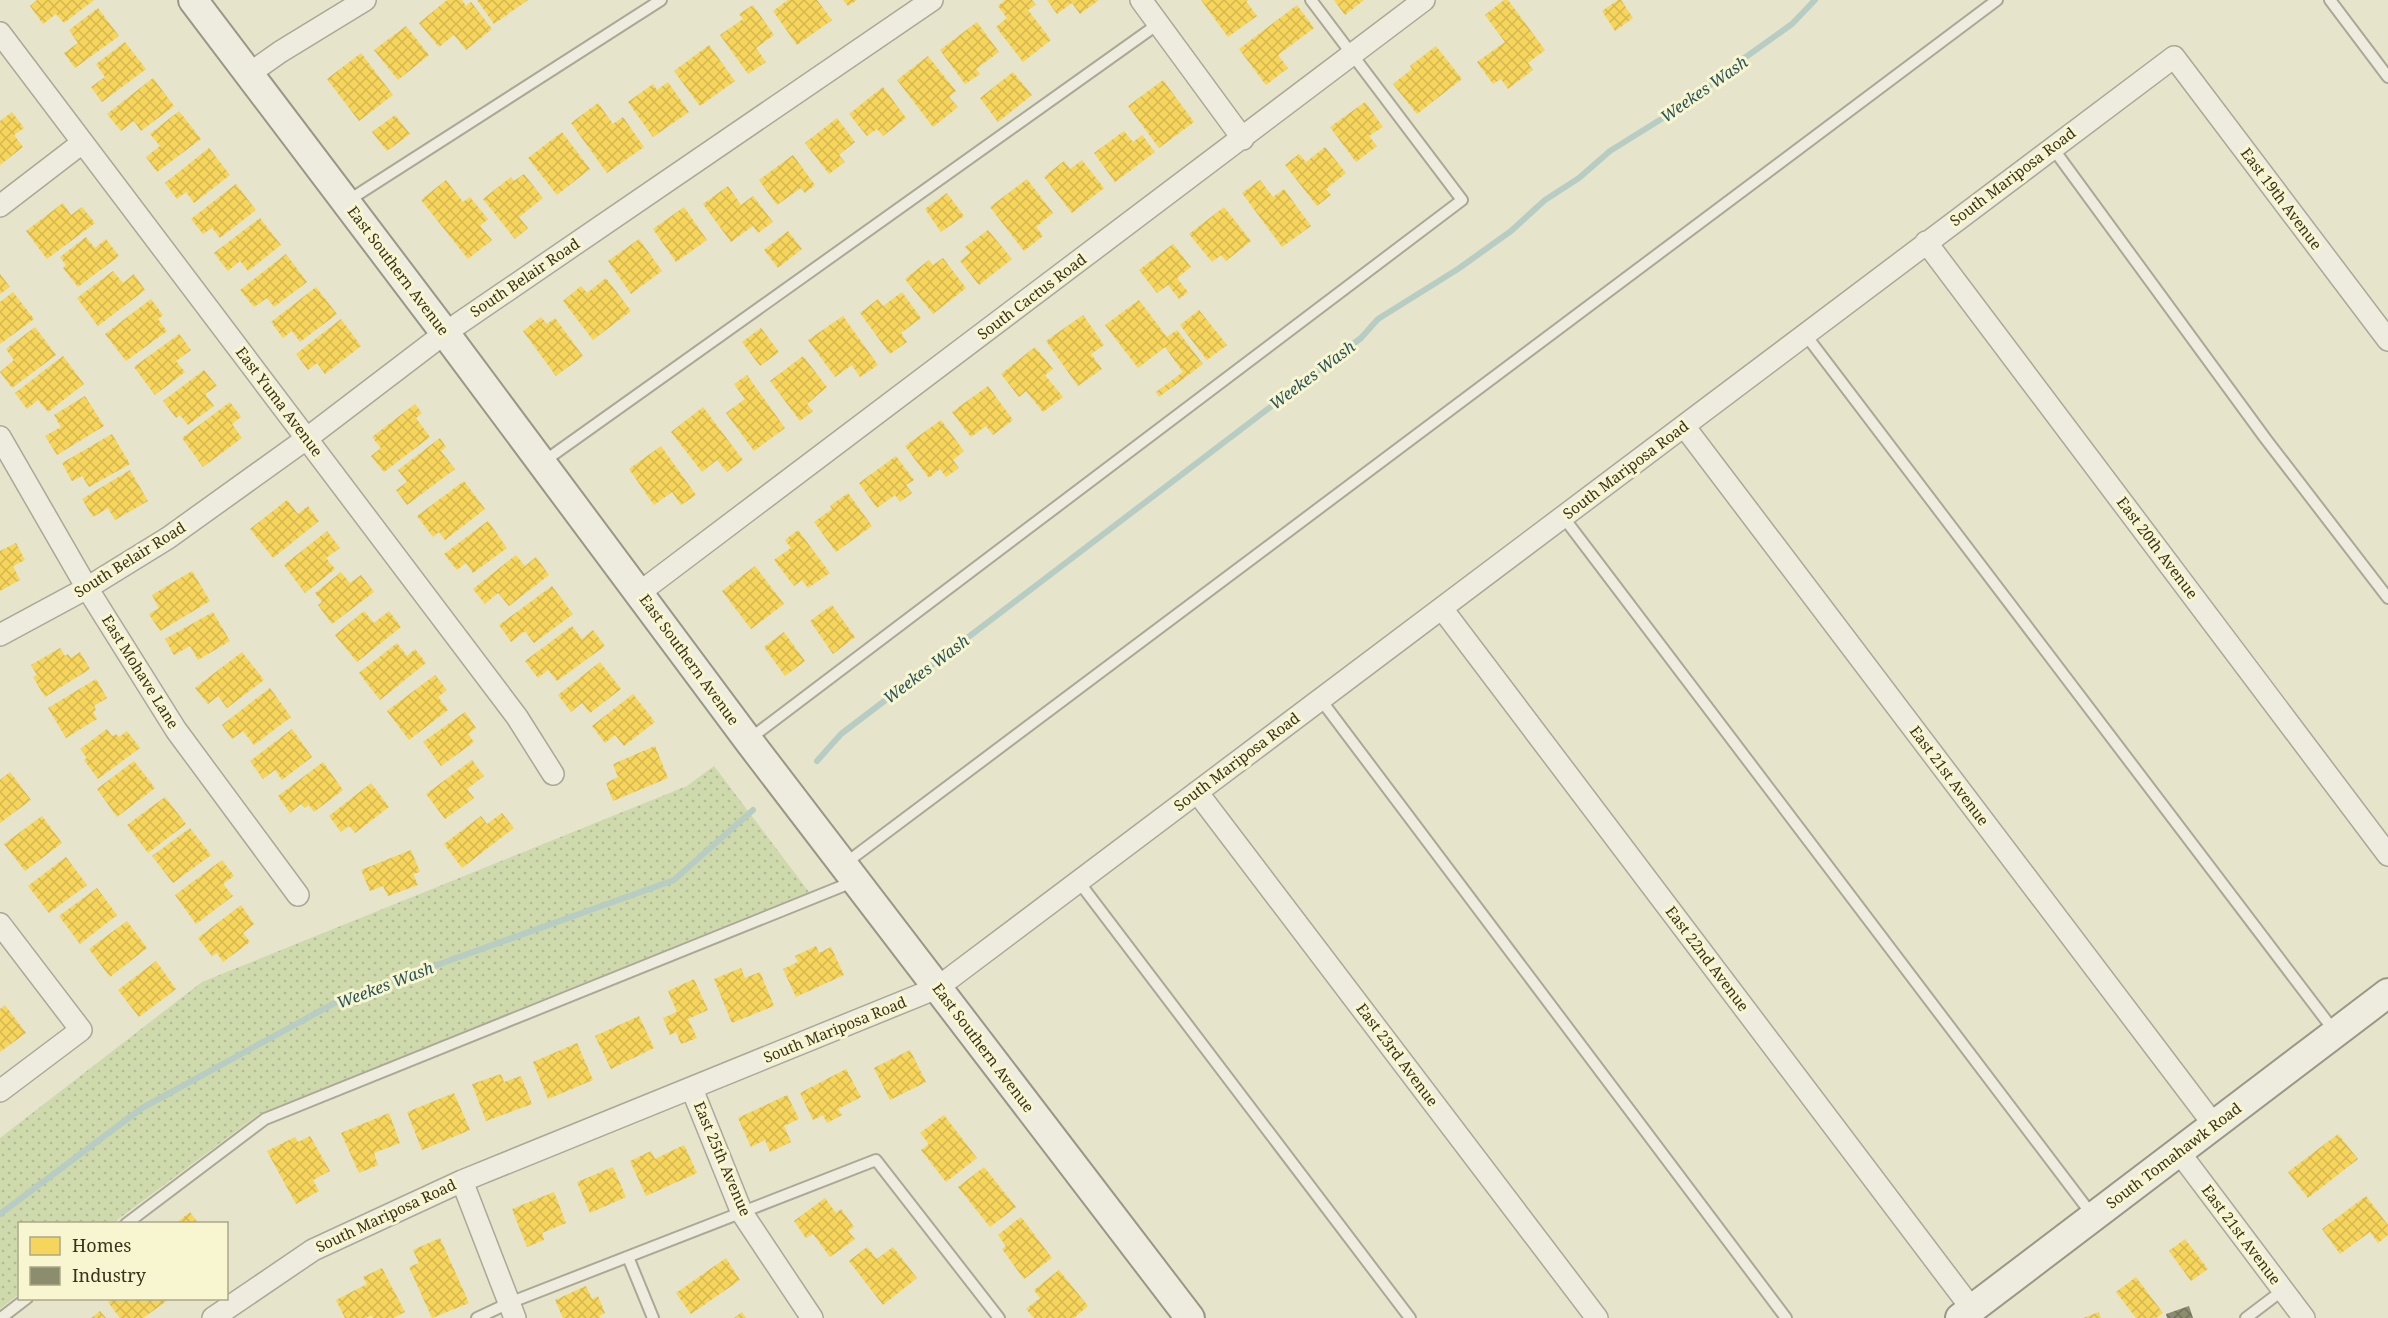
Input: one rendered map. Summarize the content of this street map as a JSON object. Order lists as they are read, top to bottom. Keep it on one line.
{"streets":{"main road":["East Southern Avenue","South Tomahawk Road"],"street":["South Mariposa Road","East 19th Avenue","South Belair Road","South Cactus Road","East Yuma Avenue","East 20th Avenue","East Mohave Lane","East 21st Avenue","East 22nd Avenue","East 23rd Avenue","East 25th Avenue"]},"crossings":[["South Mariposa Road","East 19th Avenue"],["South Mariposa Road","East Southern Avenue"],["South Mariposa Road","East 20th Avenue"],["South Mariposa Road","East 21st Avenue"],["South Mariposa Road","East 22nd Avenue"],["South Mariposa Road","East 23rd Avenue"],["South Mariposa Road","East 25th Avenue"],["East Southern Avenue","South Belair Road"],["East Southern Avenue","South Cactus Road"],["South Belair Road","East Yuma Avenue"],["South Belair Road","East Mohave Lane"],["East 21st Avenue","South Tomahawk Road"],["East 22nd Avenue","South Tomahawk Road"]],"water":["Weekes Wash"],"legend":["Homes","Industry"]}
